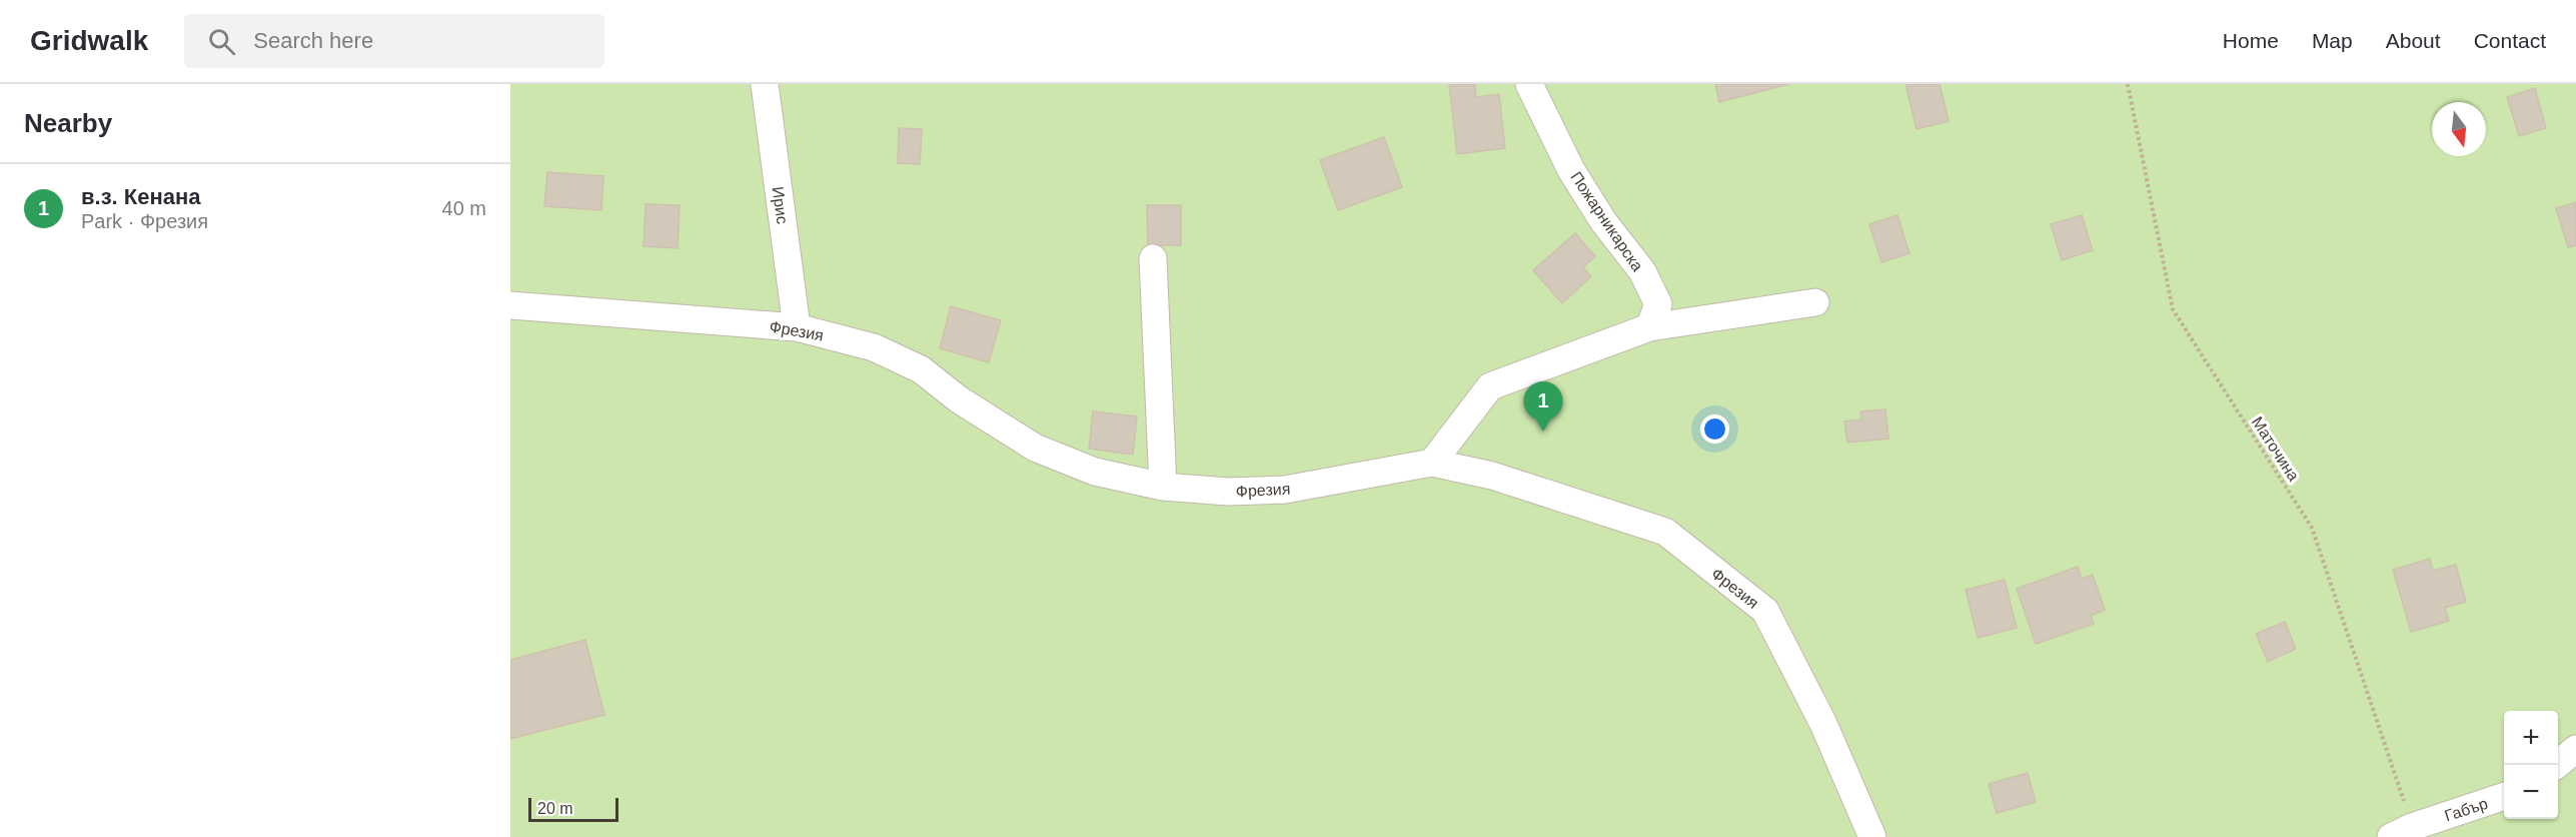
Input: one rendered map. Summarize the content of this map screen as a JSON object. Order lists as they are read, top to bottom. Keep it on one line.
{"streets":{"street":["Ирис","Пожарникарска","Фрезия","Габър"],"path":["Маточина"]},"crossings":[["Ирис","Фрезия"],["Маточина","Габър"]],"scale_bar":"20 m","north":"bottom","page":{"header":"Gridwalk","search":"Search here","nav":["Home","Map","About","Contact"],"heading":"Nearby","list":[{"mark":"1","name":"в.з. Кенана","note":"Park · Фрезия","value":"40 m"}],"pins":"1","map_buttons":["+","−"],"scale":"20 m"}}
